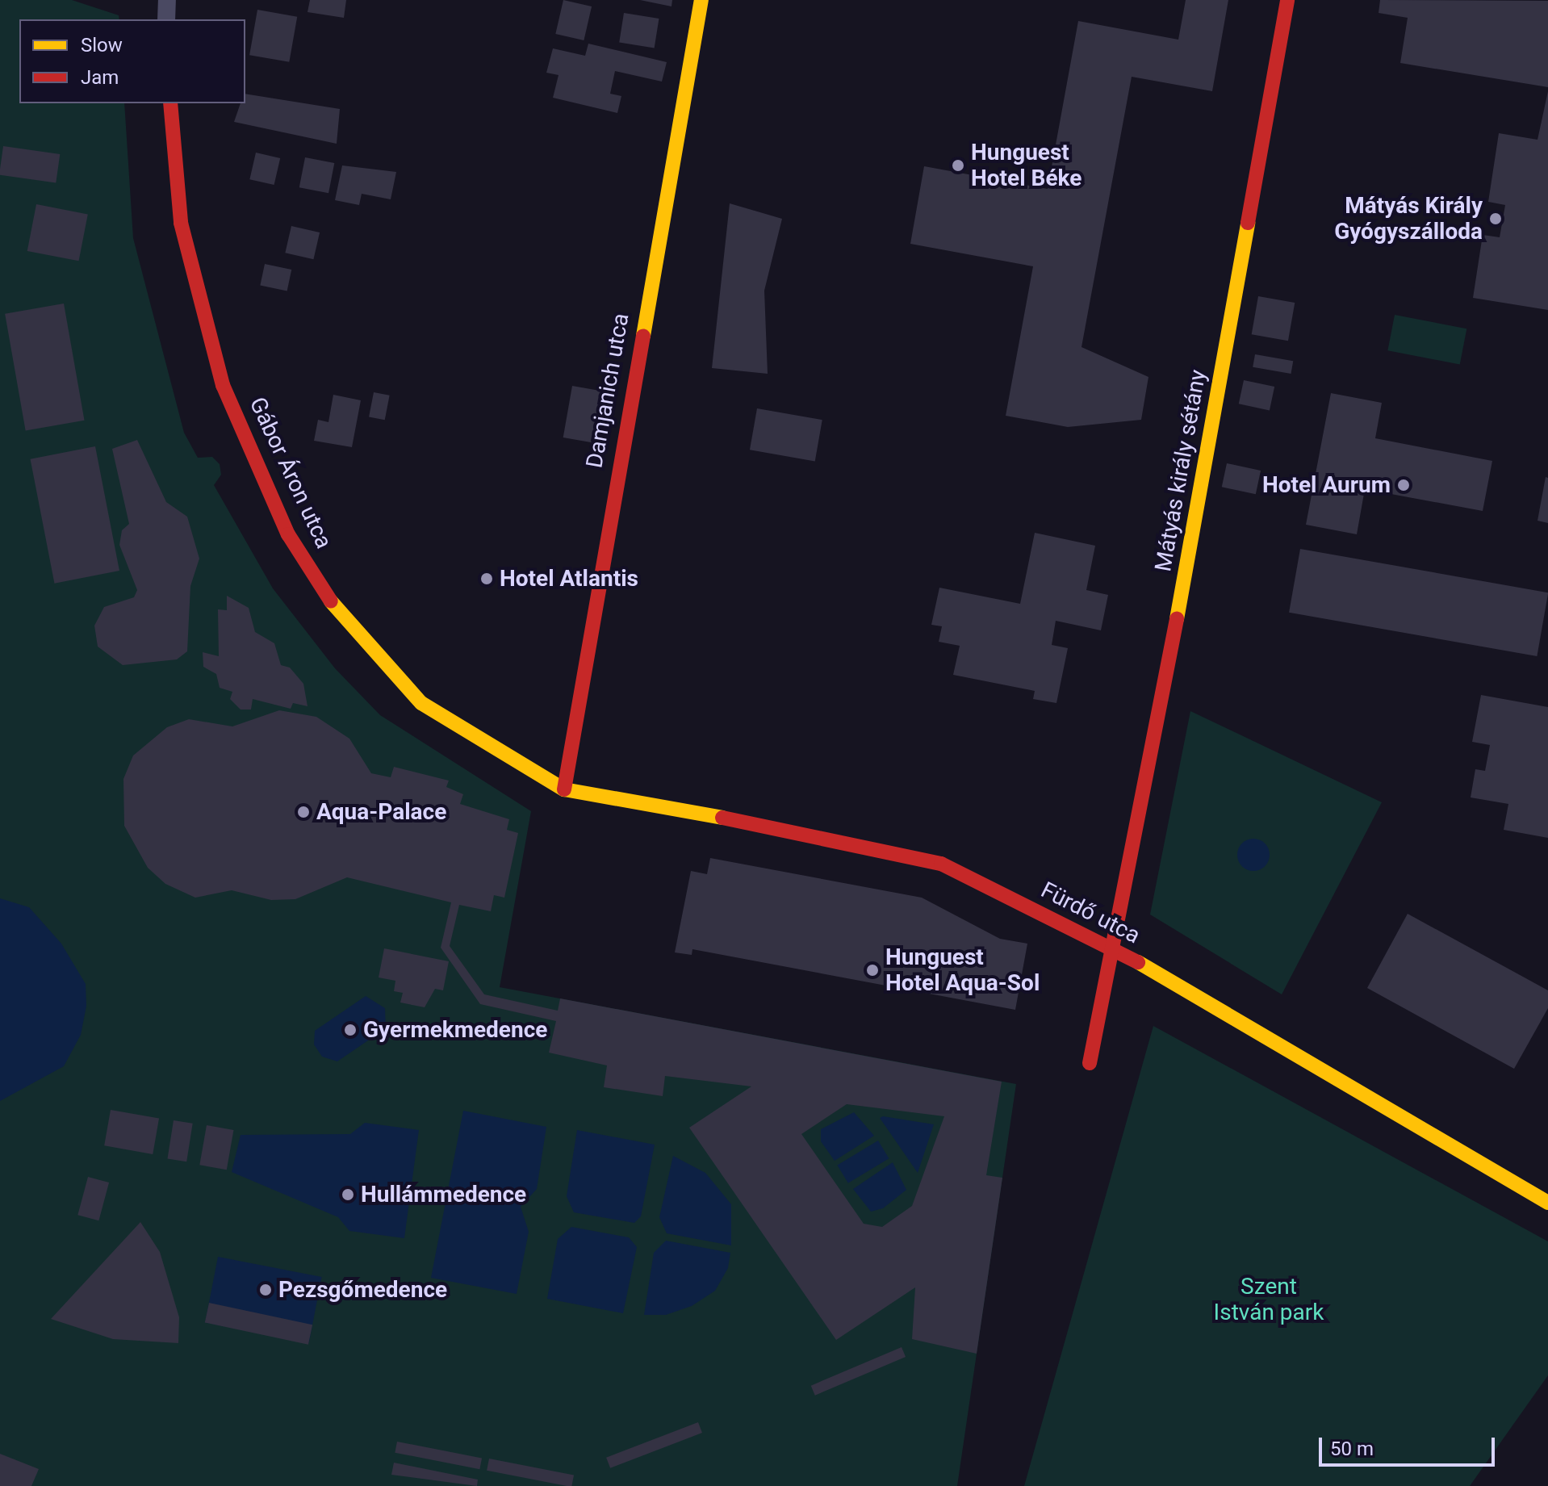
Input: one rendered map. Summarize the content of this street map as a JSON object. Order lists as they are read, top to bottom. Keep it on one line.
{"streets":{"street":["Damjanich utca","Mátyás király sétány","Gábor Áron utca","Fürdő utca"]},"crossings":[["Damjanich utca","Gábor Áron utca"],["Damjanich utca","Fürdő utca"],["Mátyás király sétány","Fürdő utca"],["Gábor Áron utca","Fürdő utca"]],"parks":["Szent István park"],"places":["Hunguest Hotel Béke","Mátyás Király Gyógyszálloda","Hotel Aurum","Hotel Atlantis","Aqua-Palace","Hunguest Hotel Aqua-Sol","Gyermekmedence","Hullámmedence","Pezsgőmedence"],"legend":["Slow","Jam"],"scale_bar":"50 m"}
